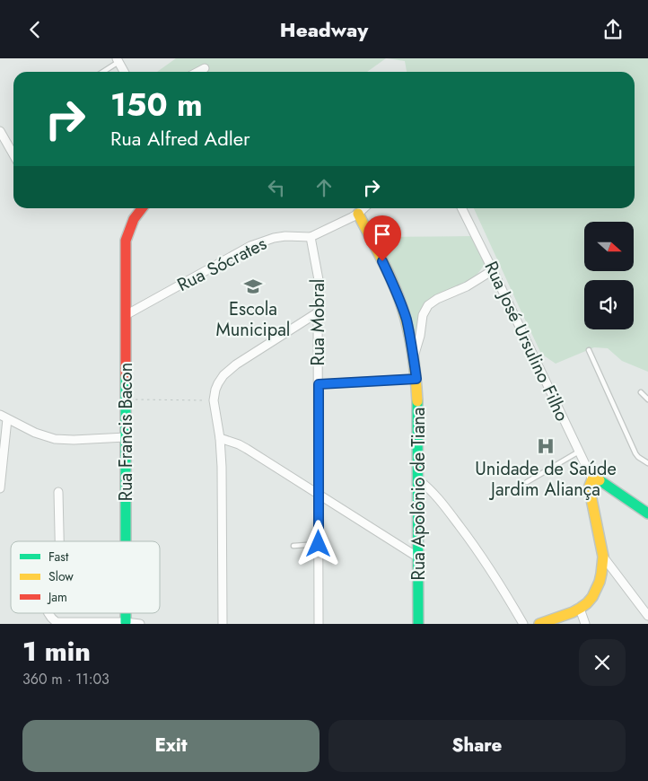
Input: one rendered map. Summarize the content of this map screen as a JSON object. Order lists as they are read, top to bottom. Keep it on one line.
{"streets":{"street":["Rua Sócrates","Rua Mobral","Rua José Ursulino Filho","Rua Francis Bacon","Rua Apolônio de Tiana"]},"crossings":[["Rua Sócrates","Rua Mobral"],["Rua Sócrates","Rua Francis Bacon"],["Rua Sócrates","Rua Apolônio de Tiana"]],"places":{"school or university":["Escola Municipal"],"hospital":["Unidade de Saúde Jardim Aliança"]},"legend":["Fast","Slow","Jam"],"north":"right","page":{"header":"Headway","turn":["150 m","Rua Alfred Adler"],"heading":["1 min","360 m · 11:03"],"buttons":["Exit","Share"]}}
